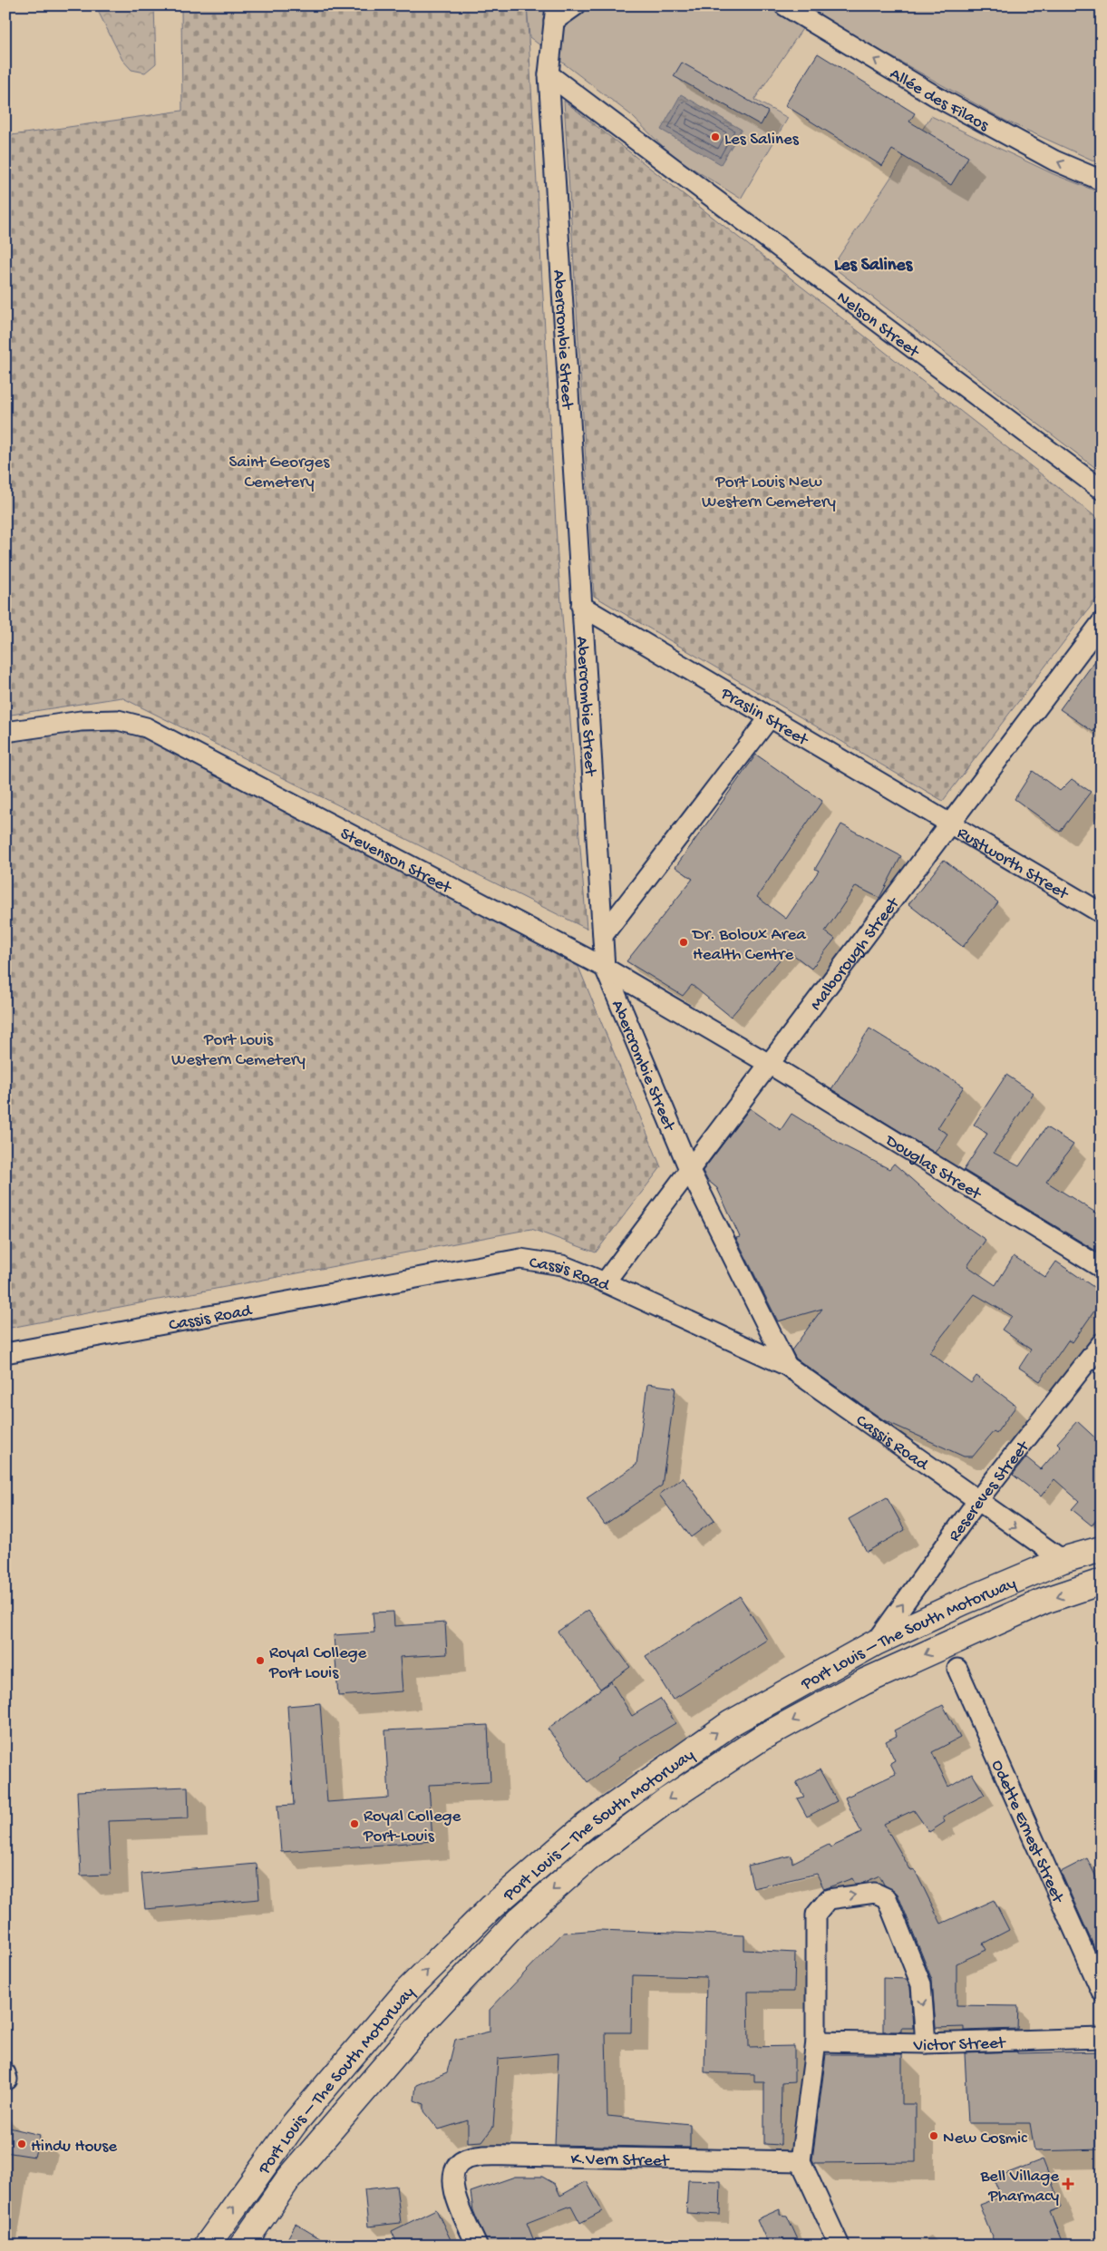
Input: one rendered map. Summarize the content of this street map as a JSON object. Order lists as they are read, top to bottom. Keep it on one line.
{"streets":{"highway":["Port Louis – The South Motorway"],"street":["Allée des Filaos","Nelson Street","Abercrombie Street","Praslin Street","Stevenson Street","Rustworth Street","Malborough Street","Douglas Street","Cassis Road","Resereves Street","Odette Ernest Street","Victor Street","K.Vern Street"]},"crossings":[["Nelson Street","Abercrombie Street"],["Abercrombie Street","Praslin Street"],["Abercrombie Street","Stevenson Street"],["Abercrombie Street","Malborough Street"],["Abercrombie Street","Cassis Road"],["Praslin Street","Rustworth Street"],["Praslin Street","Malborough Street"],["Stevenson Street","Malborough Street"],["Stevenson Street","Douglas Street"],["Rustworth Street","Malborough Street"],["Malborough Street","Douglas Street"],["Malborough Street","Cassis Road"],["Cassis Road","Resereves Street"],["Cassis Road","Port Louis – The South Motorway"],["Resereves Street","Port Louis – The South Motorway"]],"one_way":["Allée des Filaos","Resereves Street"],"districts":["Les Salines"],"parks":["Saint Georges Cemetery","Port Louis New Western Cemetery","Port Louis Western Cemetery"],"places":{"other":["Les Salines","Dr. Boloux Area Health Centre","Royal College Port Louis","Royal College Port-Louis","New Cosmic","Hindu House"],"health":["Bell Village Pharmacy"]}}
